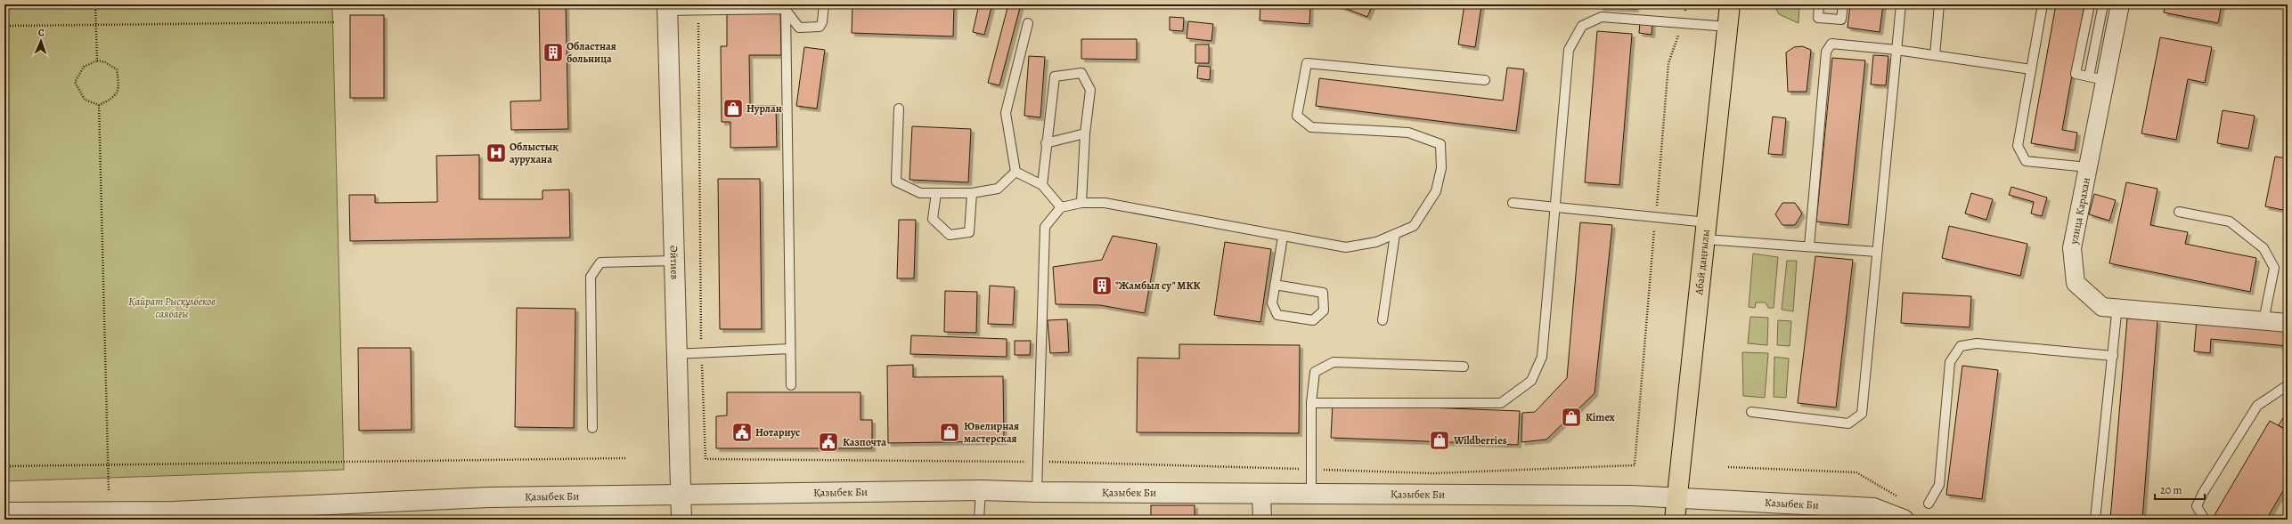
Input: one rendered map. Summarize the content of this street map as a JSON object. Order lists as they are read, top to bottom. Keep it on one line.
{"streets":{"main road":["Абай даңғылы"],"street":["улица Карахан","Әйтиев","Қазыбек Би","Казыбек Би"]},"crossings":[["Әйтиев","Қазыбек Би"],["Абай даңғылы","Қазыбек Би"],["Абай даңғылы","Казыбек Би"],["Қазыбек Би","Казыбек Би"]],"parks":["Қайрат Рысқұлбеков саябағы"],"places":{"building":["Областная больница","\"Жамбыл су\" МКК"],"shop":["Нурлан","Kimex","Ювелирная мастерская","Wildberries"],"hospital":["Облыстық аурухана"],"public building":["Нотариус","Казпочта"]},"scale_bar":"20 m","north":"top"}
